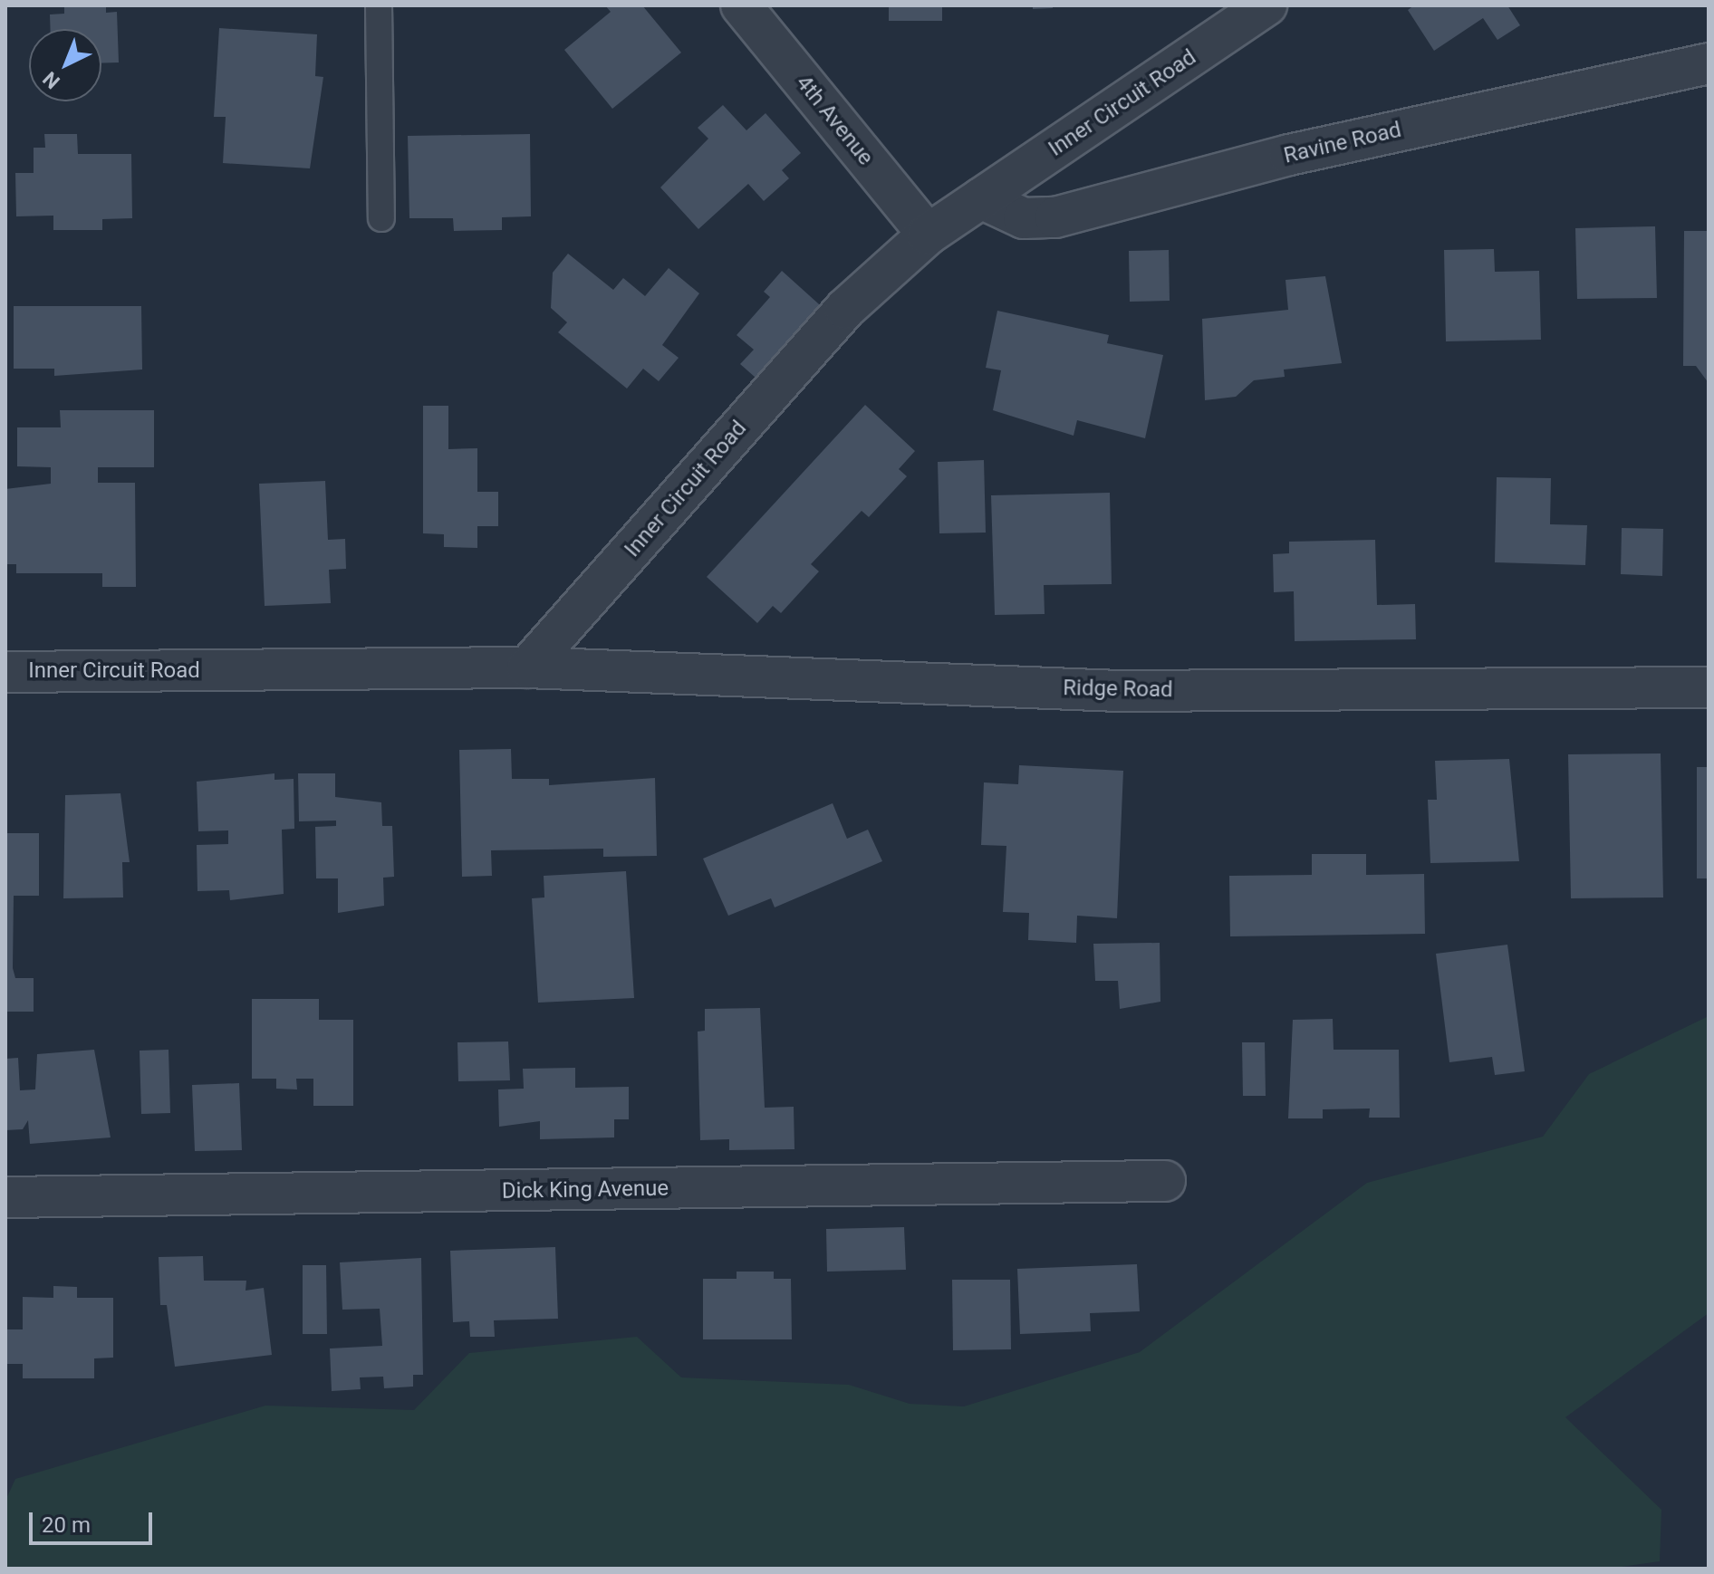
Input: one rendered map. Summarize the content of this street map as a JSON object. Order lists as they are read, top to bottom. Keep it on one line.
{"streets":{"street":["Inner Circuit Road","4th Avenue","Ravine Road","Ridge Road","Dick King Avenue"]},"crossings":[["Inner Circuit Road","4th Avenue"],["Inner Circuit Road","Ravine Road"],["Inner Circuit Road","Ridge Road"]],"scale_bar":"20 m","north":"bottom left"}
